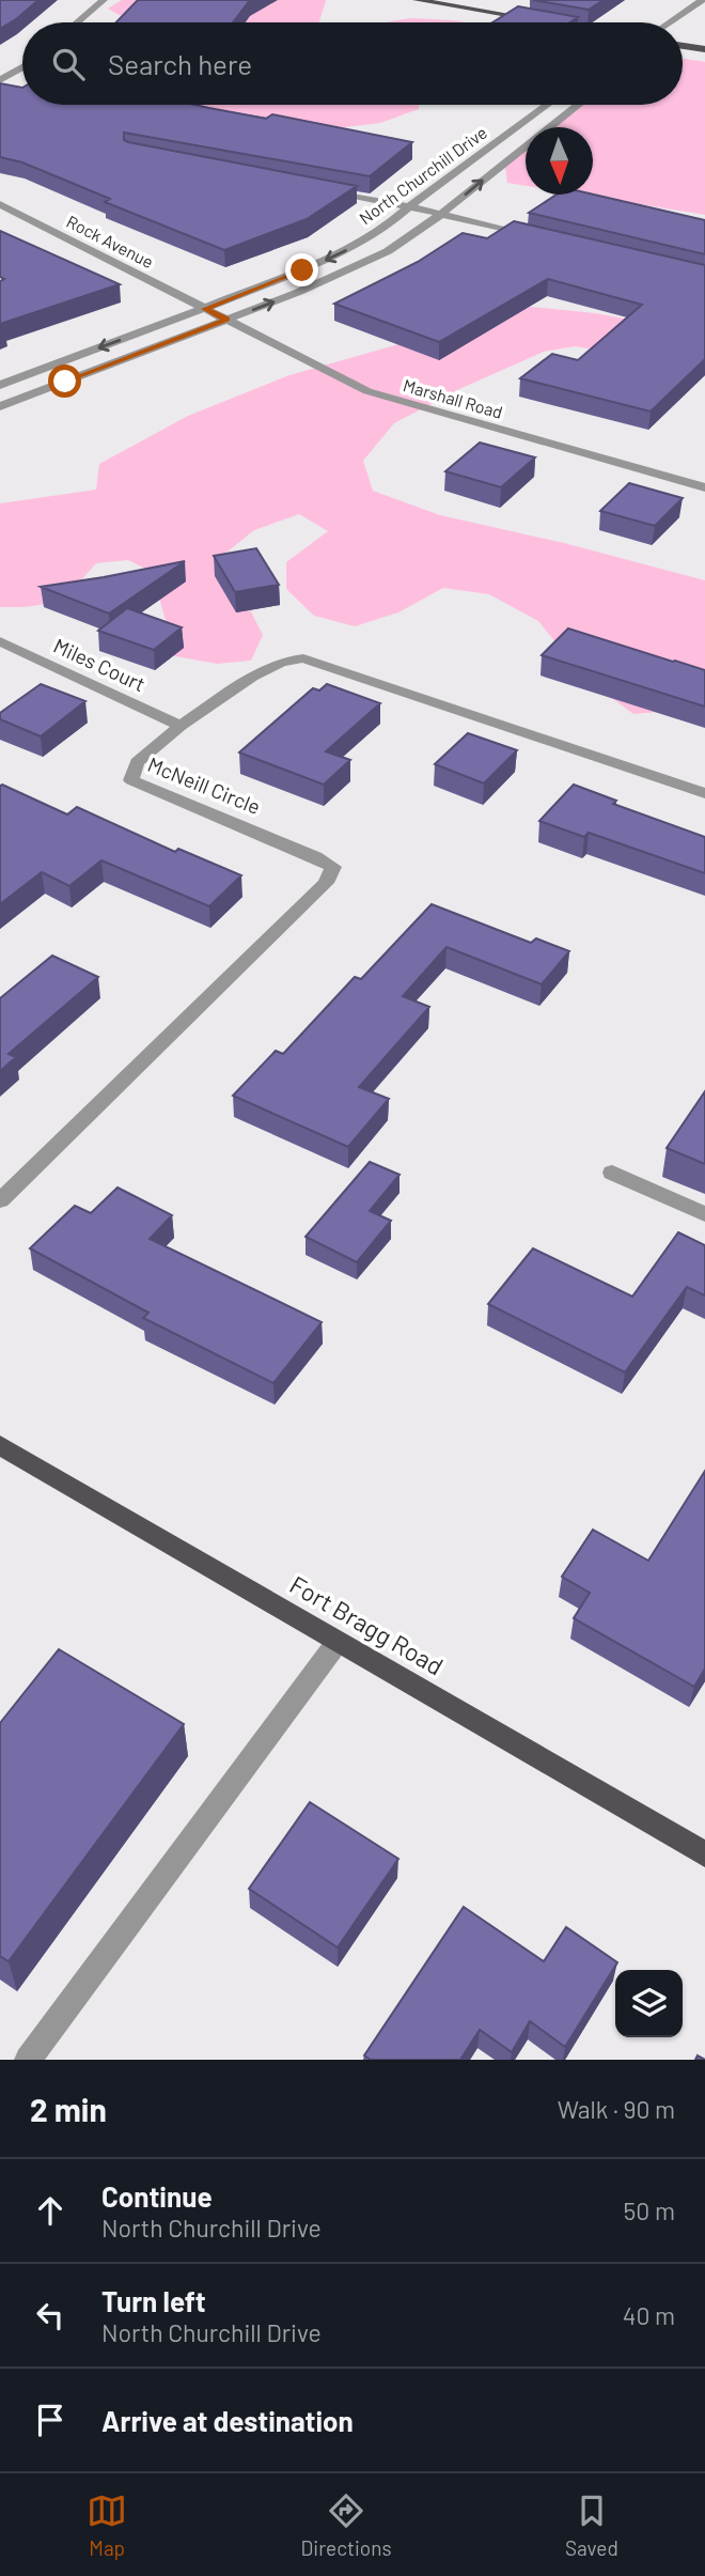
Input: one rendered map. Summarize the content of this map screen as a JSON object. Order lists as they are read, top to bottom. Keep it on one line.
{"streets":{"main road":["Fort Bragg Road"],"street":["North Churchill Drive","Rock Avenue","Marshall Road","Miles Court","McNeill Circle"]},"crossings":[["North Churchill Drive","Rock Avenue"],["North Churchill Drive","Marshall Road"],["Rock Avenue","Marshall Road"],["Miles Court","McNeill Circle"]],"north":"bottom","page":{"search":"Search here","heading":["2 min","Walk · 90 m"],"list":[["Continue","North Churchill Drive","50 m"],["Turn left","North Churchill Drive","40 m"],"Arrive at destination"],"nav":["Map","Directions","Saved"]}}
